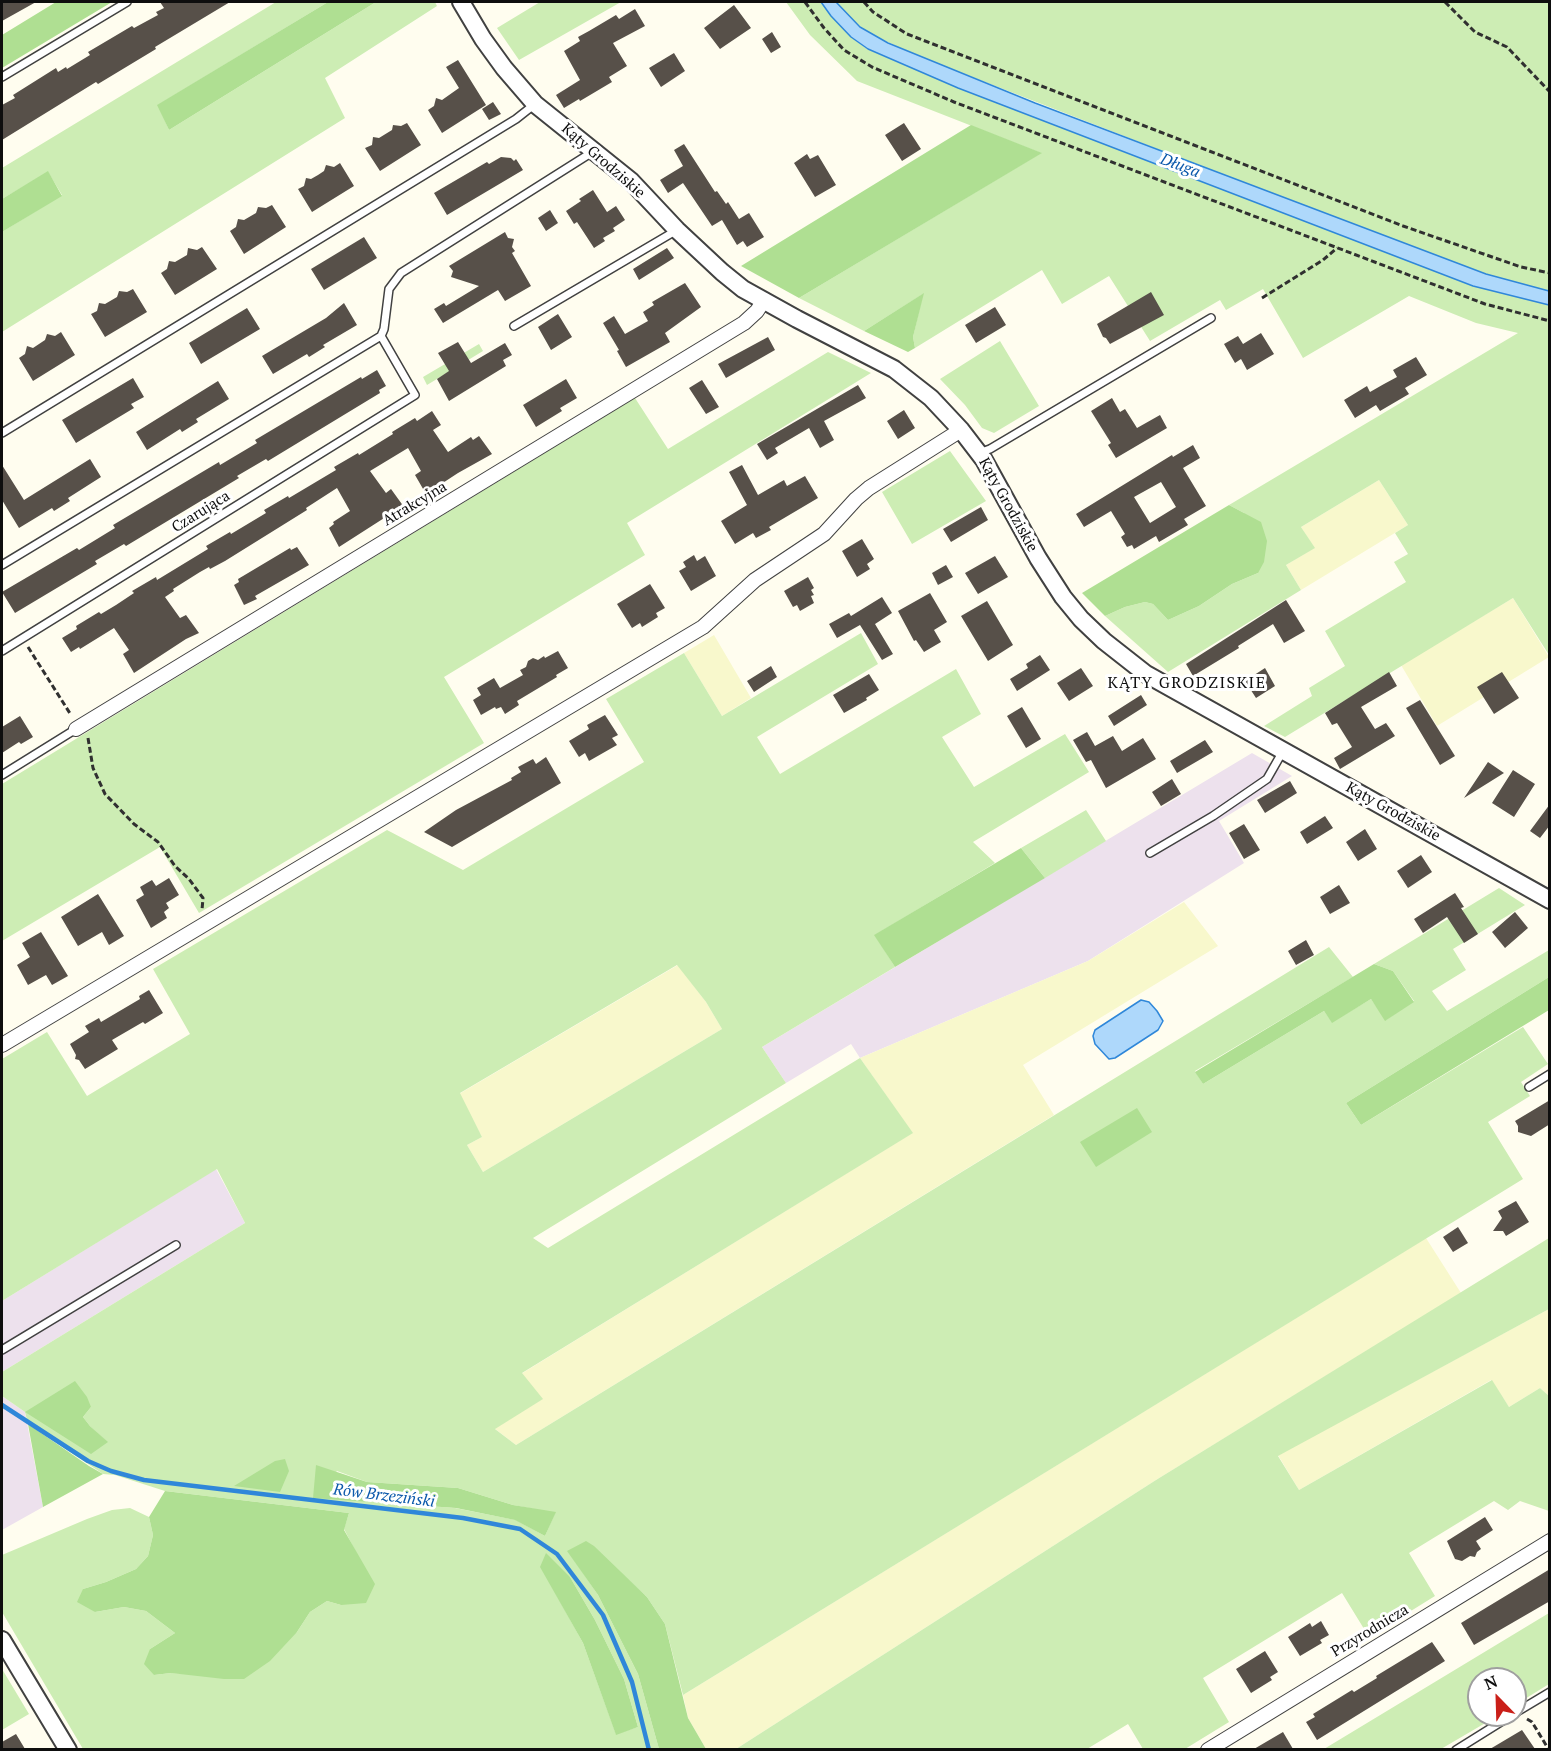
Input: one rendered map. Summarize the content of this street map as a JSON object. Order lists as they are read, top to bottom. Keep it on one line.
{"streets":{"street":["Kąty Grodziskie","Atrakcyjna","Przyrodnicza"],"lane":["Czarująca"]},"crossings":[["Kąty Grodziskie","Atrakcyjna"]],"districts":["KĄTY GRODZISKIE"],"water":["Długa","Rów Brzeziński"],"north":"top left"}
